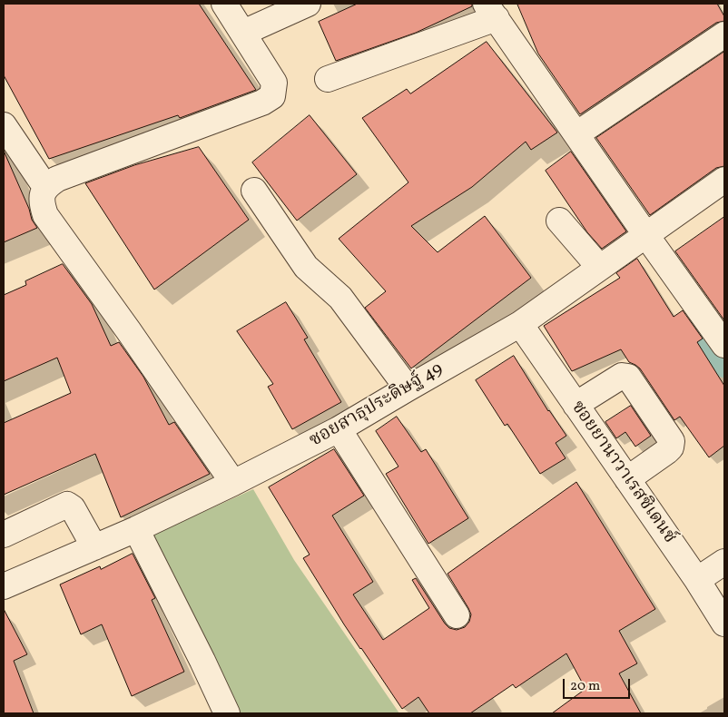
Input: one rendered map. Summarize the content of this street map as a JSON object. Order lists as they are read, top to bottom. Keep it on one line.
{"streets":{"street":["ซอยสาธุประดิษฐ์ 49","ซอยยานาวาเรสซิเดนซ์"]},"crossings":[["ซอยสาธุประดิษฐ์ 49","ซอยยานาวาเรสซิเดนซ์"]],"scale_bar":"20 m"}
